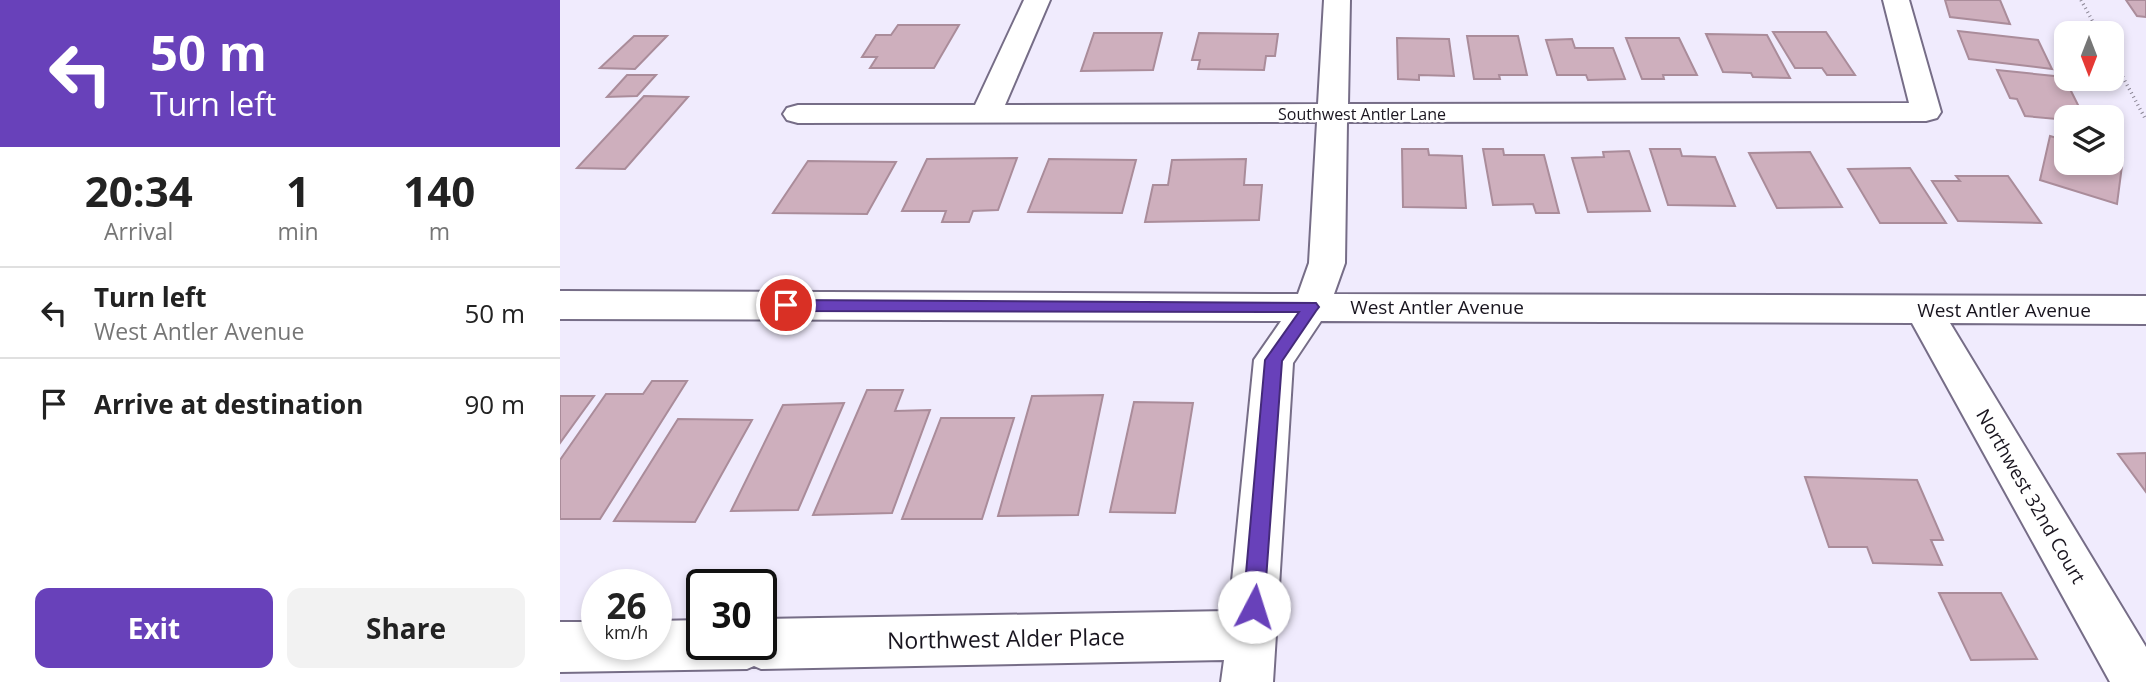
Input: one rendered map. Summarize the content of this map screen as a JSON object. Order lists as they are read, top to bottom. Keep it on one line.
{"streets":{"street":["Southwest Antler Lane","West Antler Avenue","Northwest 32nd Court","Northwest Alder Place"]},"crossings":[["West Antler Avenue","Northwest 32nd Court"]],"north":"bottom","page":{"turn":["50 m","Turn left"],"eta":["20:34","Arrival","1","min","140","m"],"list":[{"name":"Turn left","note":"West Antler Avenue","value":"50 m"},{"name":"Arrive at destination","value":"90 m"}],"speed":"26 km/h","limit":"30","buttons":["Exit","Share"]}}
